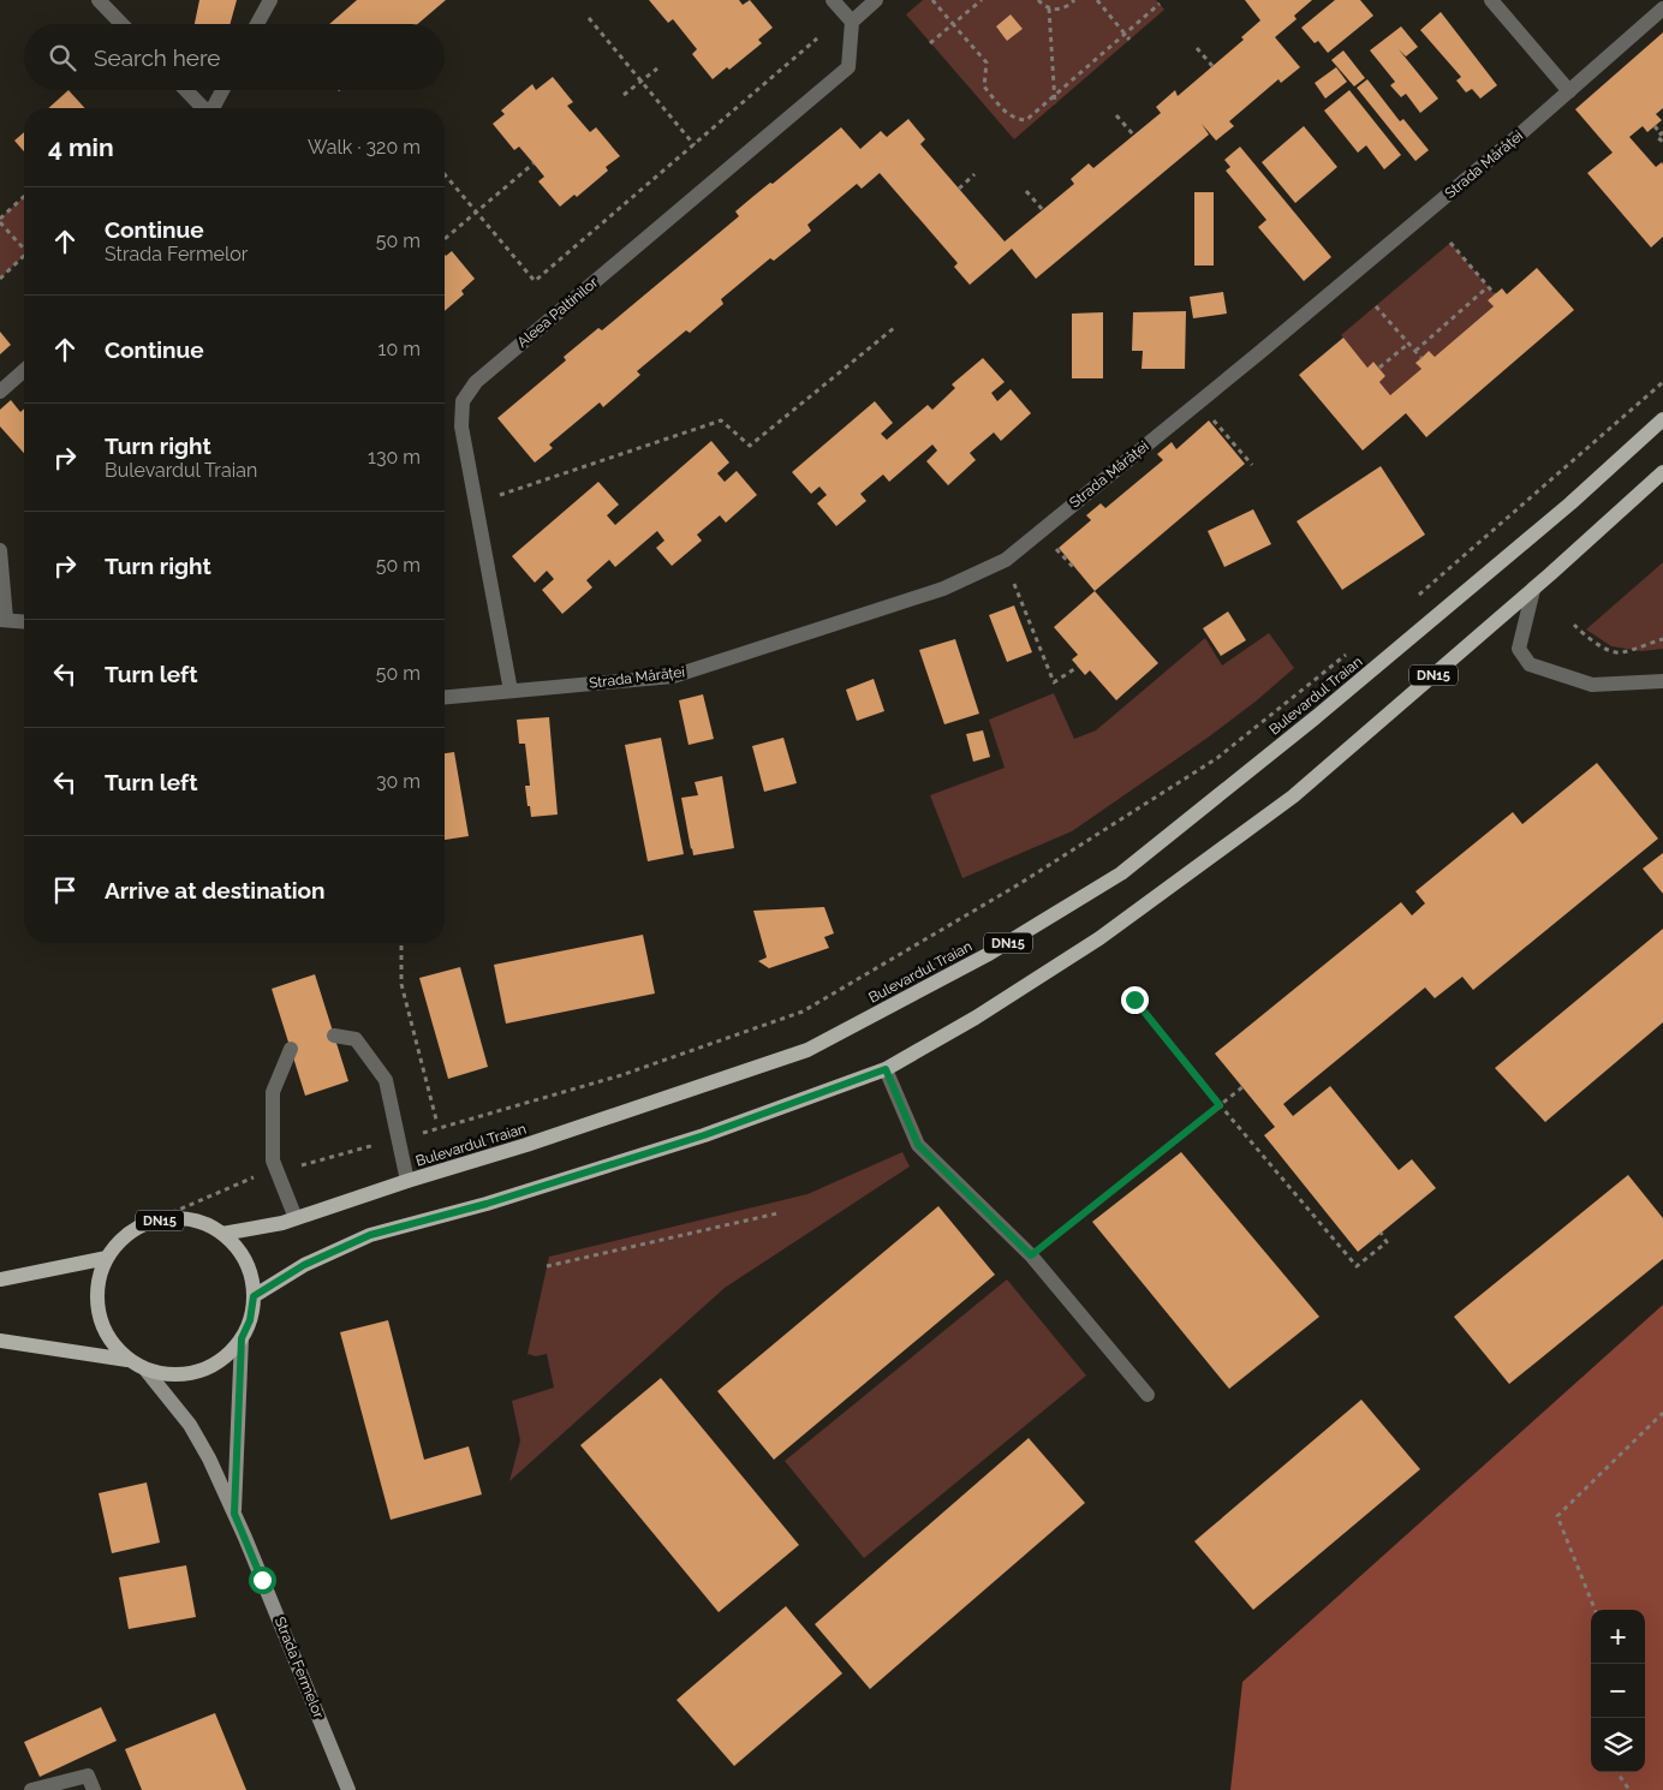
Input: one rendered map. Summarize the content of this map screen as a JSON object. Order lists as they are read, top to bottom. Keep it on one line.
{"streets":{"main road":["DN15","Bulevardul Traian"],"street":["Strada Mărăței","Aleea Paltinilor","Strada Fermelor"]},"crossings":[["Strada Mărăței","Aleea Paltinilor"],["DN15","Bulevardul Traian"],["DN15","Strada Fermelor"],["Bulevardul Traian","Strada Fermelor"]],"page":{"search":"Search here","heading":["4 min","Walk · 320 m"],"list":[["Continue","Strada Fermelor","50 m"],["Continue","10 m"],["Turn right","Bulevardul Traian","130 m"],["Turn right","50 m"],["Turn left","50 m"],["Turn left","30 m"],"Arrive at destination"],"map_buttons":["+","−"]}}
